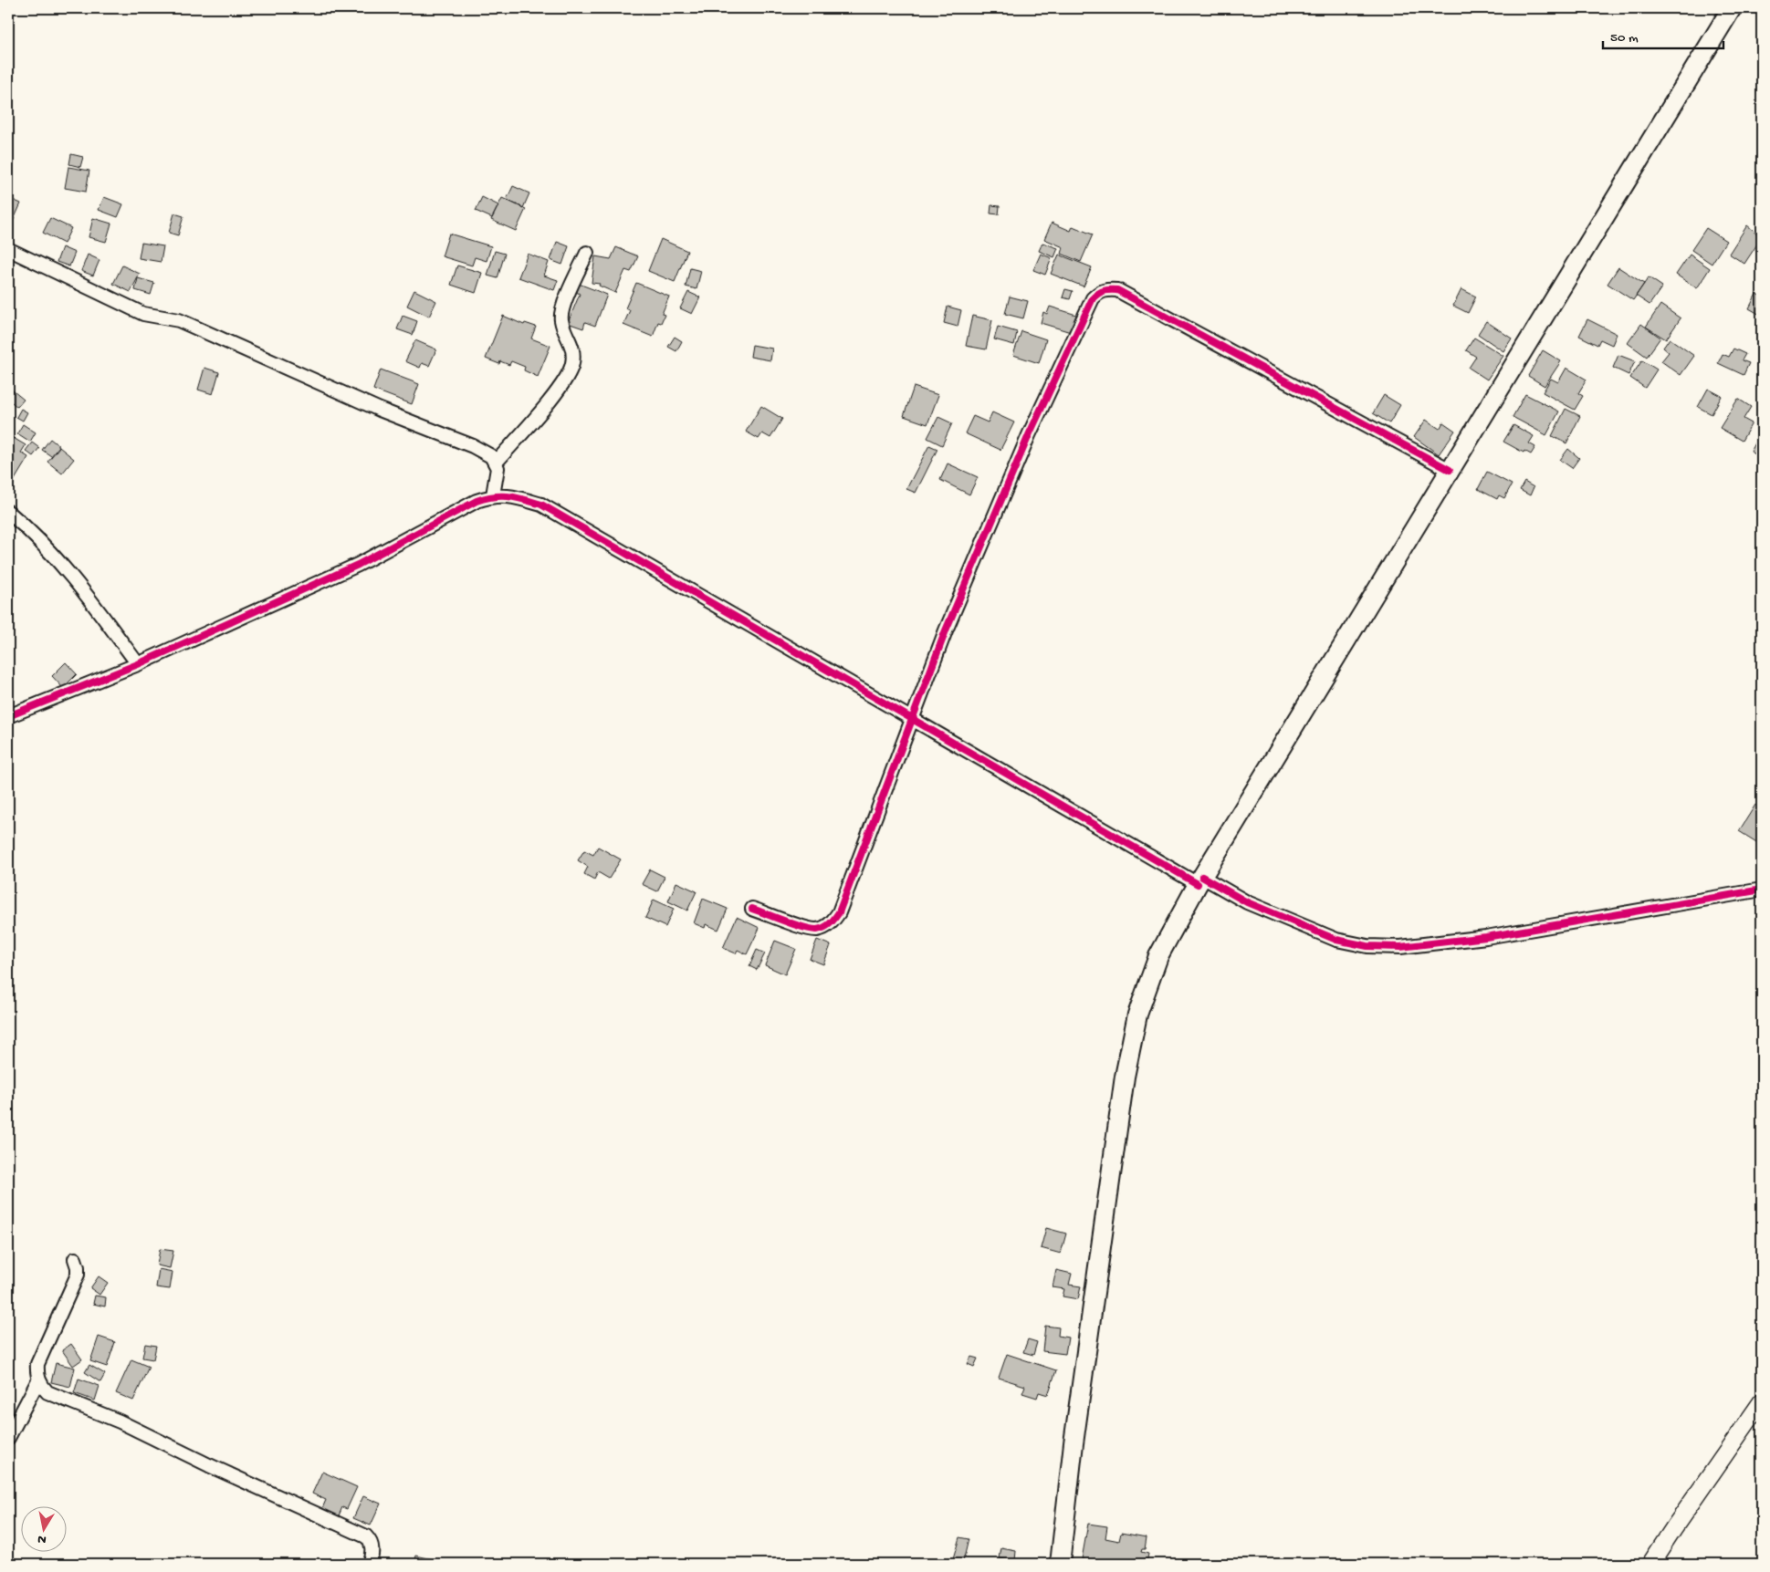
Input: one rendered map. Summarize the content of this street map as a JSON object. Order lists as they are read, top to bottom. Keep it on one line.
{"scale_bar":"50 m","north":"bottom"}
